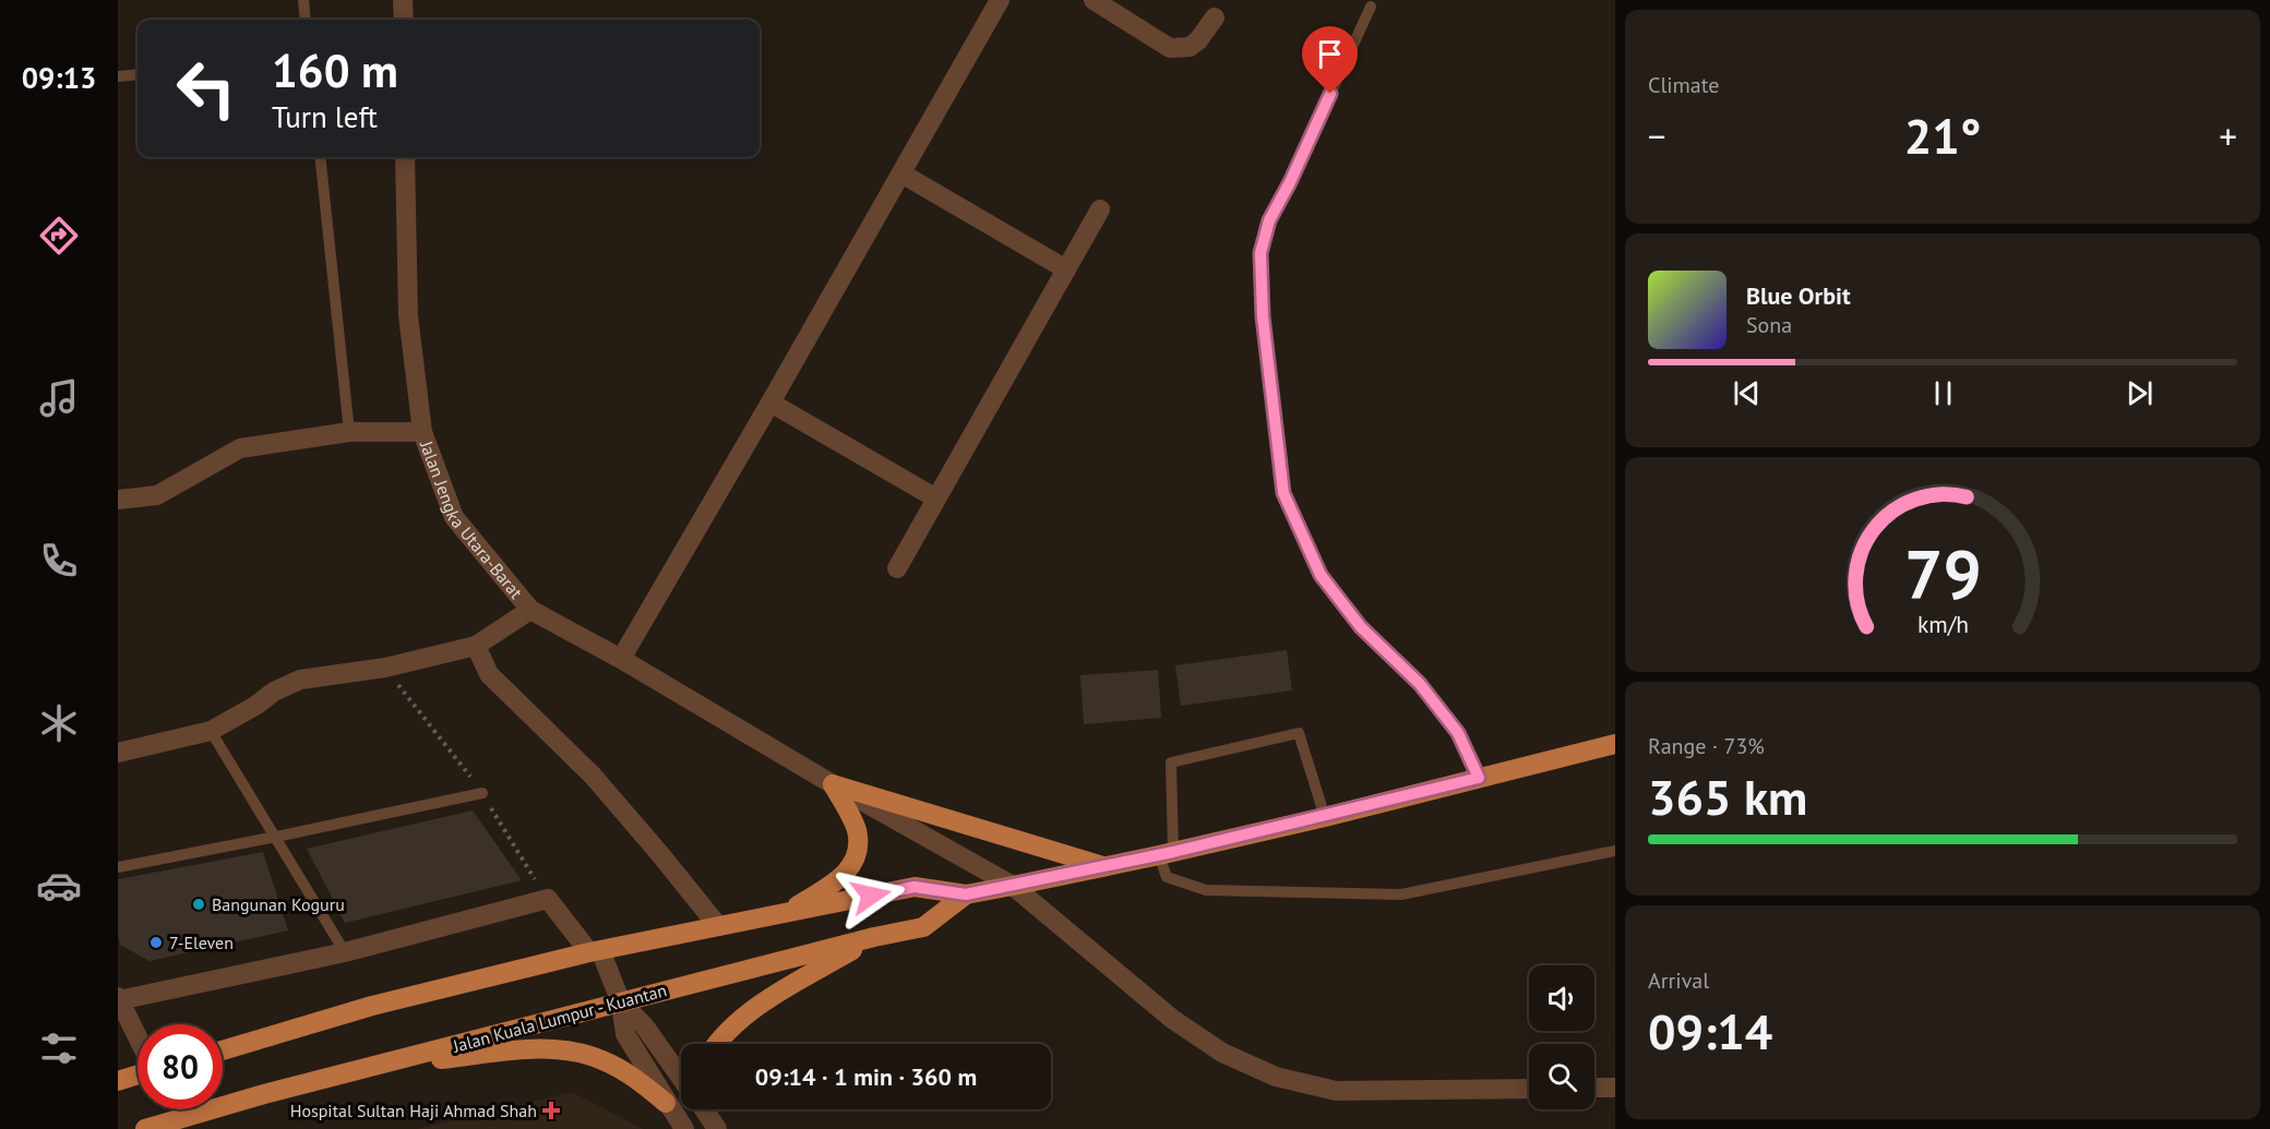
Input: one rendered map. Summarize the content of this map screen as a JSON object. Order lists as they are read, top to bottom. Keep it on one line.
{"streets":{"highway":["Jalan Kuala Lumpur - Kuantan"],"street":["Jalan Jengka Utara-Barat"]},"crossings":[["Jalan Jengka Utara-Barat","Jalan Kuala Lumpur - Kuantan"]],"places":{"other":["Bangunan Koguru","7-Eleven"],"health":["Hospital Sultan Haji Ahmad Shah"]},"page":{"tabs":"09:13","tile":["Climate",["Range · 73%","365 km"],["Arrival","09:14"]],"turn":["160 m","Turn left"],"heat":["−","21°","+"],"song":["Blue Orbit","Sona"],"limit":"80","trip":"09:14 · 1 min · 360 m","gauge":["79","km/h"]}}
